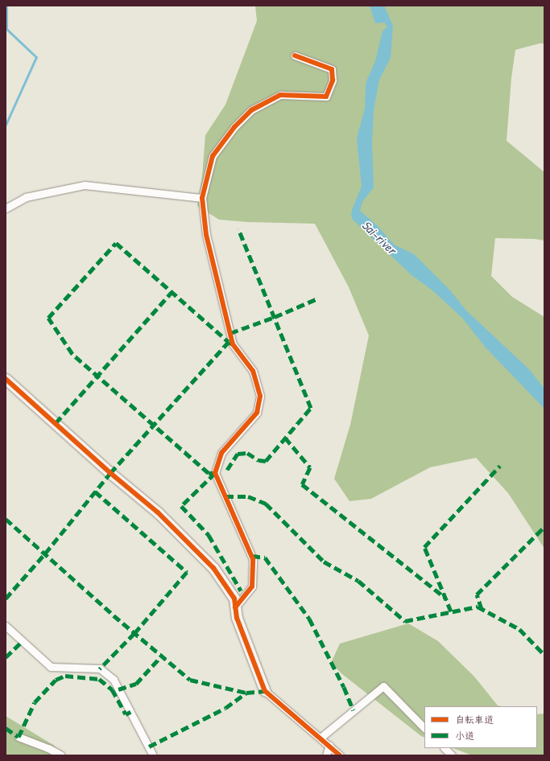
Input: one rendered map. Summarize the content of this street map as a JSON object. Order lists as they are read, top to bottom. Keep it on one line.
{"water":["Sai-river"],"legend":["自転車道","小道"]}
